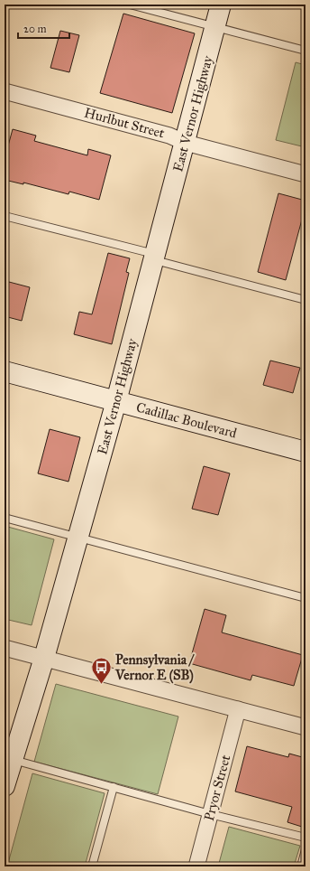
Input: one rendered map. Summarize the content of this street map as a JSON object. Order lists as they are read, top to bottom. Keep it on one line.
{"streets":{"street":["East Vernor Highway","Hurlbut Street","Cadillac Boulevard","Pryor Street"]},"crossings":[["East Vernor Highway","Hurlbut Street"],["East Vernor Highway","Cadillac Boulevard"]],"places":{"bus stop":["Pennsylvania / Vernor E (SB)"]},"scale_bar":"20 m"}
